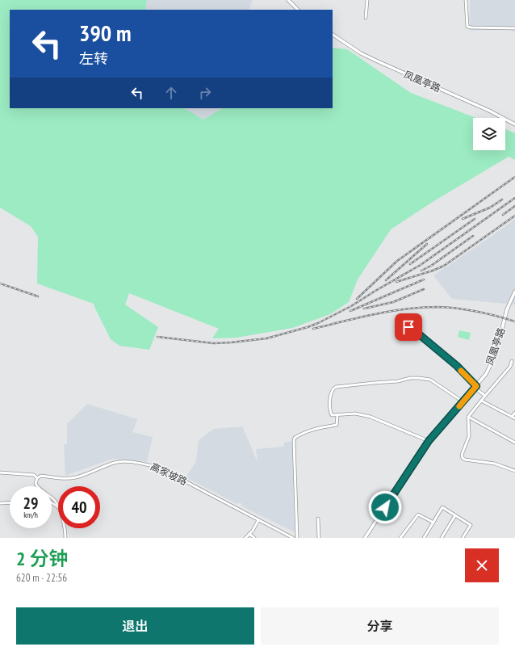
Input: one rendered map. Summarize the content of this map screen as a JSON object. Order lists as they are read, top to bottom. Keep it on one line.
{"streets":{"street":["凤凰亭路","高家坡路"]},"page":{"turn":["390 m","左转"],"speed":"29 km/h","limit":"40","heading":["2 分钟","620 m · 22:56"],"buttons":["退出","分享"]}}
